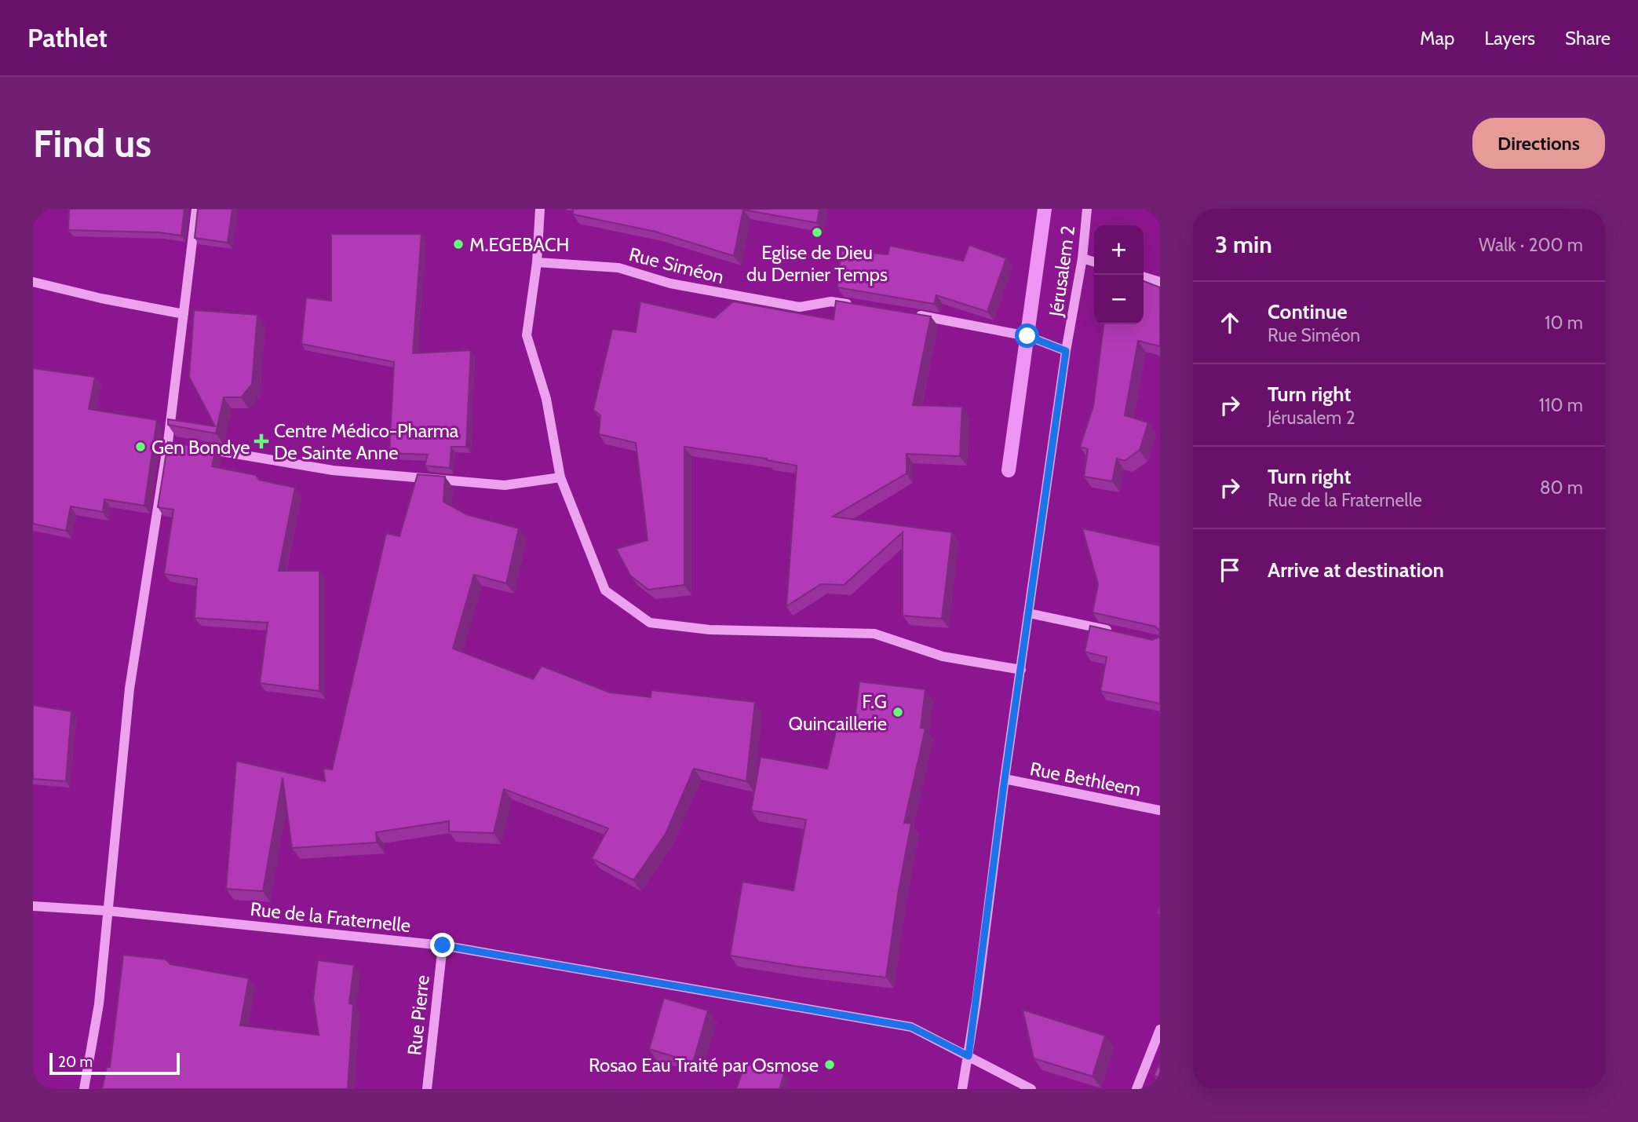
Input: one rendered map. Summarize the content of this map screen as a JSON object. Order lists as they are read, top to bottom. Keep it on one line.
{"streets":{"street":["Rue Siméon","Jérusalem 2","Rue Bethleem","Rue de la Fraternelle","Rue Pierre"]},"crossings":[["Jérusalem 2","Rue Bethleem"],["Jérusalem 2","Rue de la Fraternelle"],["Rue de la Fraternelle","Rue Pierre"]],"places":{"other":["Eglise de Dieu du Dernier Temps","M.EGEBACH","Gen Bondye","F.G Quincaillerie","Rosao Eau Traité par Osmose"],"health":["Centre Médico-Pharma De Sainte Anne"]},"scale_bar":"20 m","page":{"header":"Pathlet","nav":["Map","Layers","Share"],"buttons":"Directions","title":"Find us","heading":["3 min","Walk · 200 m"],"map_buttons":["+","−"],"list":[["Continue","Rue Siméon","10 m"],["Turn right","Jérusalem 2","110 m"],["Turn right","Rue de la Fraternelle","80 m"],"Arrive at destination"],"scale":"20 m"}}
